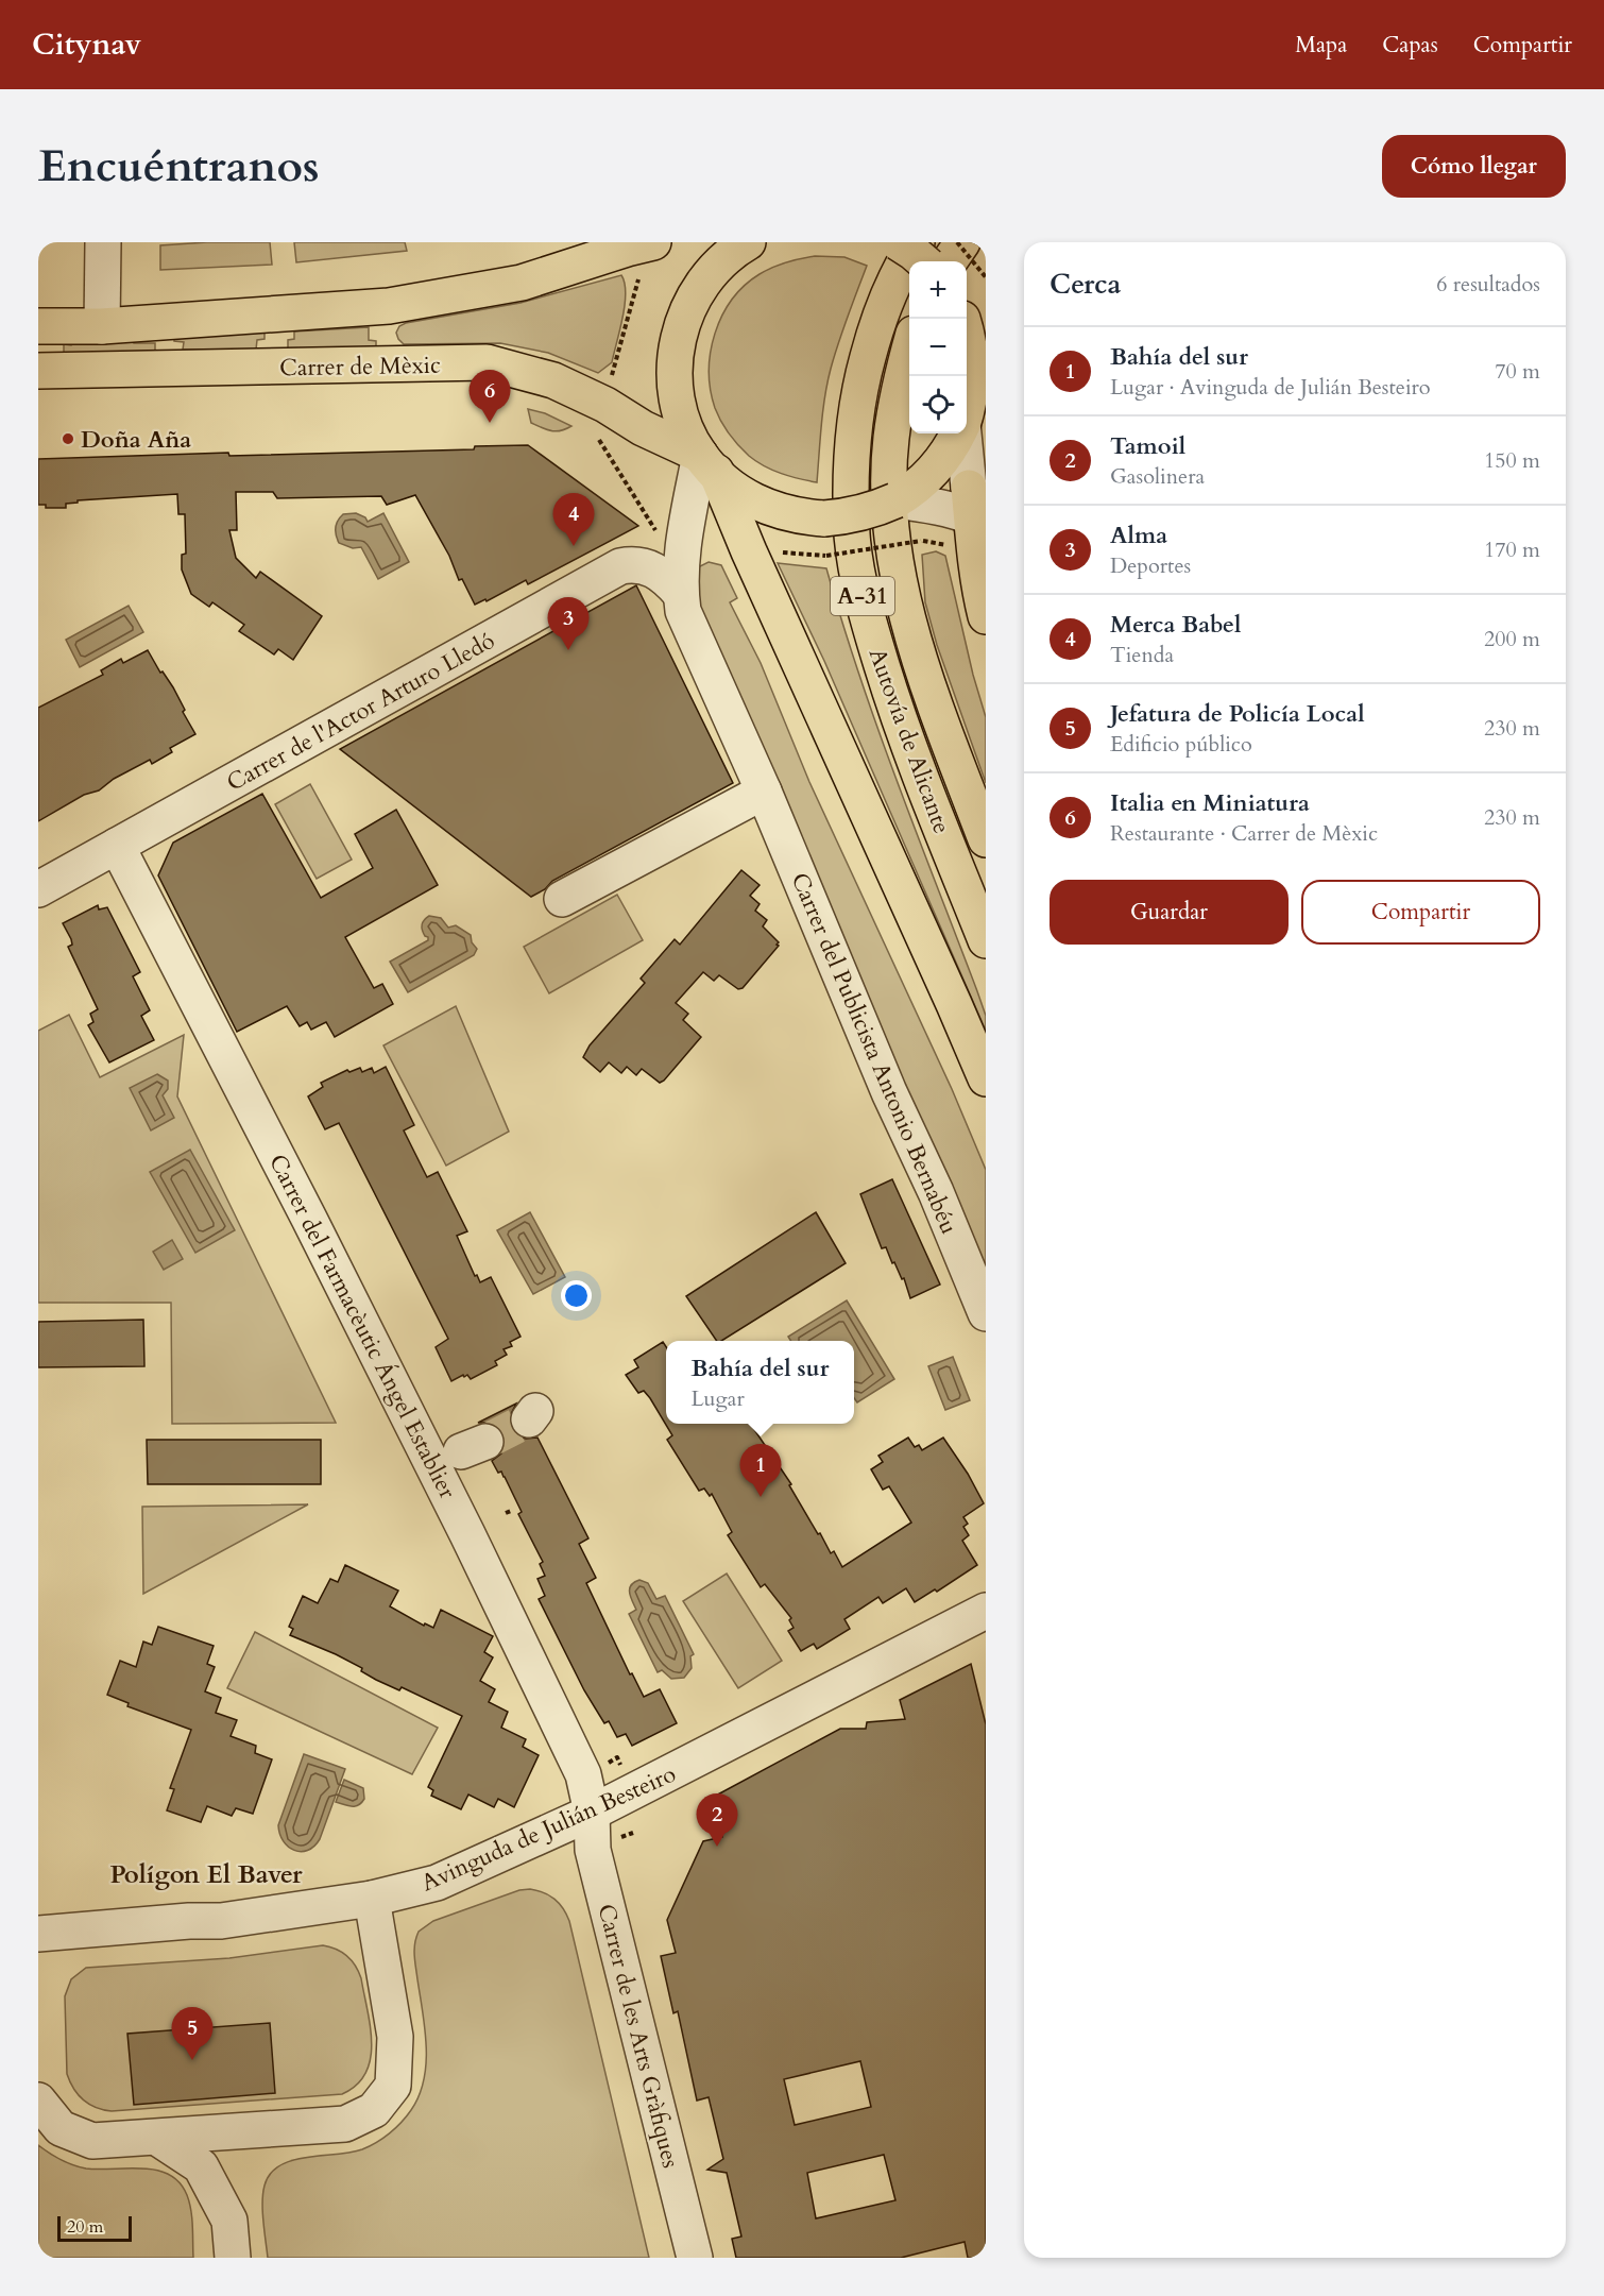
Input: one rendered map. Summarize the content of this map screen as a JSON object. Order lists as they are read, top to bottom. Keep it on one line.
{"streets":{"main road":["Carrer de Mèxic","A-31","Autovía de Alicante"],"street":["Carrer de l'Actor Arturo Lledó","Carrer del Publicista Antonio Bernabéu","Carrer del Farmacèutic Ángel Establier","Avinguda de Julián Besteiro","Carrer de les Arts Gràfiques"]},"crossings":[["Carrer de Mèxic","Carrer del Publicista Antonio Bernabéu"],["Carrer de l'Actor Arturo Lledó","Carrer del Publicista Antonio Bernabéu"],["Carrer de l'Actor Arturo Lledó","Carrer del Farmacèutic Ángel Establier"],["Carrer del Farmacèutic Ángel Establier","Avinguda de Julián Besteiro"],["Carrer del Farmacèutic Ángel Establier","Carrer de les Arts Gràfiques"],["Avinguda de Julián Besteiro","Carrer de les Arts Gràfiques"]],"districts":["Polígon El Baver"],"places":["Doña Aña"],"scale_bar":"20 m","page":{"header":"Citynav","nav":["Mapa","Capas","Compartir"],"buttons":["Cómo llegar",["Guardar","Compartir"]],"title":"Encuéntranos","heading":["Cerca","6 resultados"],"map_buttons":["+","−"],"list":[{"mark":"1","name":"Bahía del sur","note":"Lugar · Avinguda de Julián Besteiro","value":"70 m"},{"mark":"2","name":"Tamoil","note":"Gasolinera","value":"150 m"},{"mark":"3","name":"Alma","note":"Deportes","value":"170 m"},{"mark":"4","name":"Merca Babel","note":"Tienda","value":"200 m"},{"mark":"5","name":"Jefatura de Policía Local","note":"Edificio público","value":"230 m"},{"mark":"6","name":"Italia en Miniatura","note":"Restaurante · Carrer de Mèxic","value":"230 m"}],"pins":["6","4","3","1","2","5"],"popup":["Bahía del sur","Lugar"],"scale":"20 m"}}
